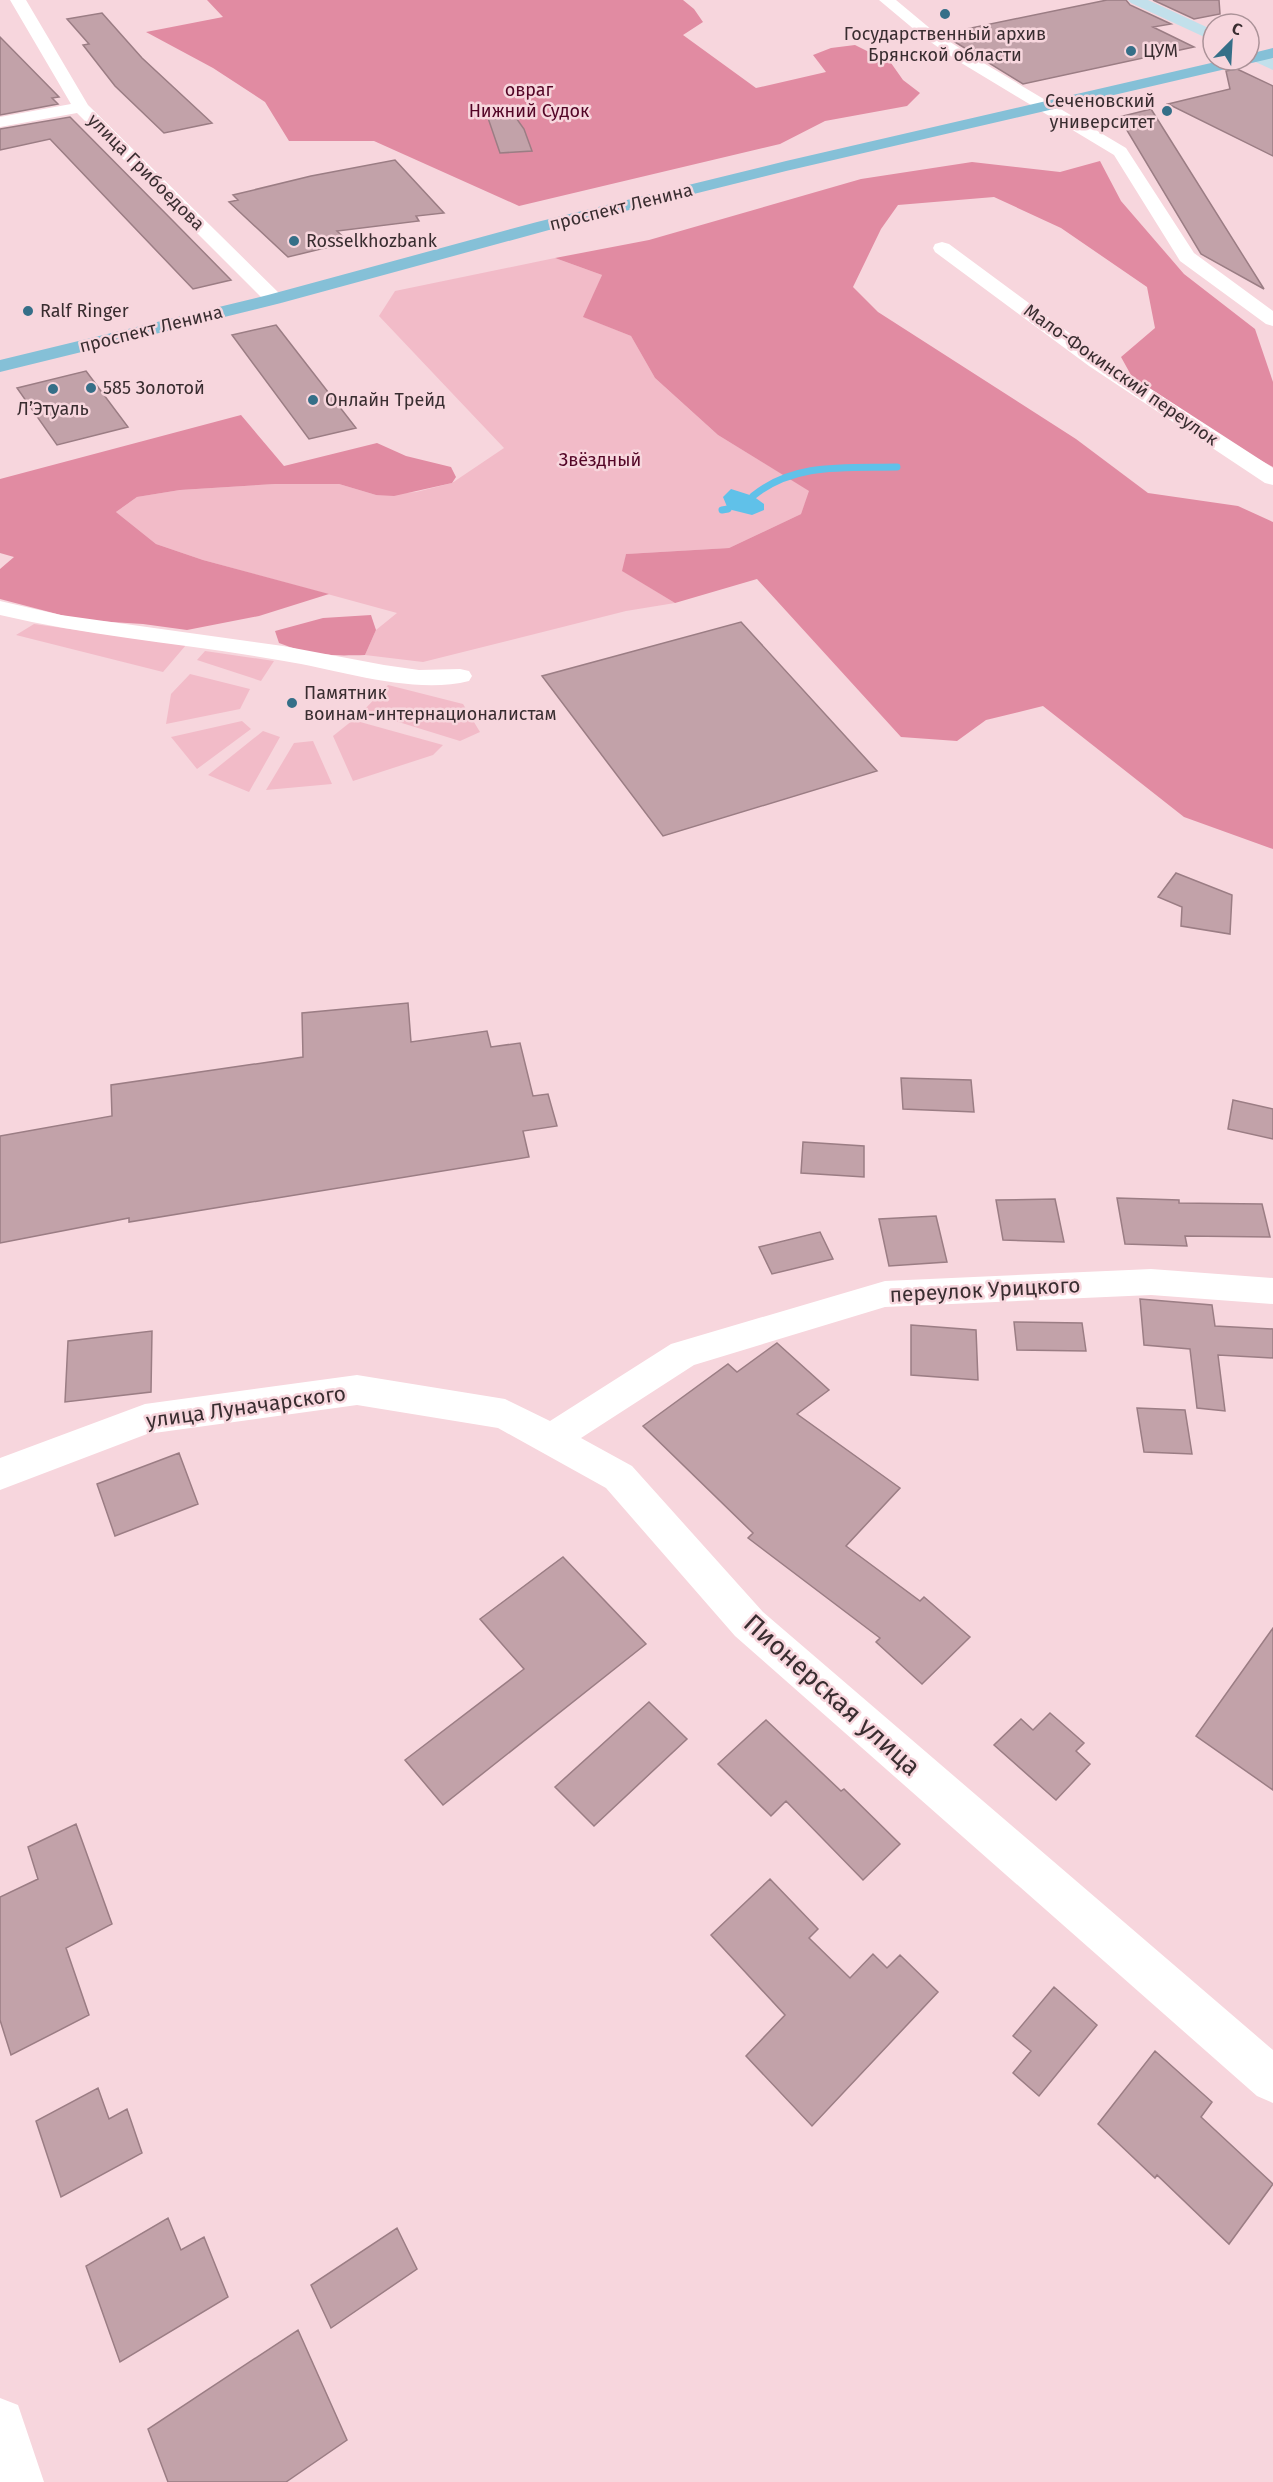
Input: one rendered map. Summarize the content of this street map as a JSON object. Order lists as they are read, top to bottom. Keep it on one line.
{"streets":{"main road":["проспект Ленина"],"street":["улица Грибоедова","Мало-Фокинский переулок","переулок Урицкого","улица Луначарского","Пионерская улица"]},"crossings":[["улица Грибоедова","проспект Ленина"],["переулок Урицкого","Пионерская улица"],["улица Луначарского","Пионерская улица"]],"parks":["овраг Нижний Судок","Звёздный"],"places":["Государственный архив Брянской области","ЦУМ","Сеченовский университет","Rosselkhozbank","Ralf Ringer","585 Золотой","Л’Этуаль","Онлайн Трейд","Памятник воинам-интернационалистам"],"north":"top right"}
